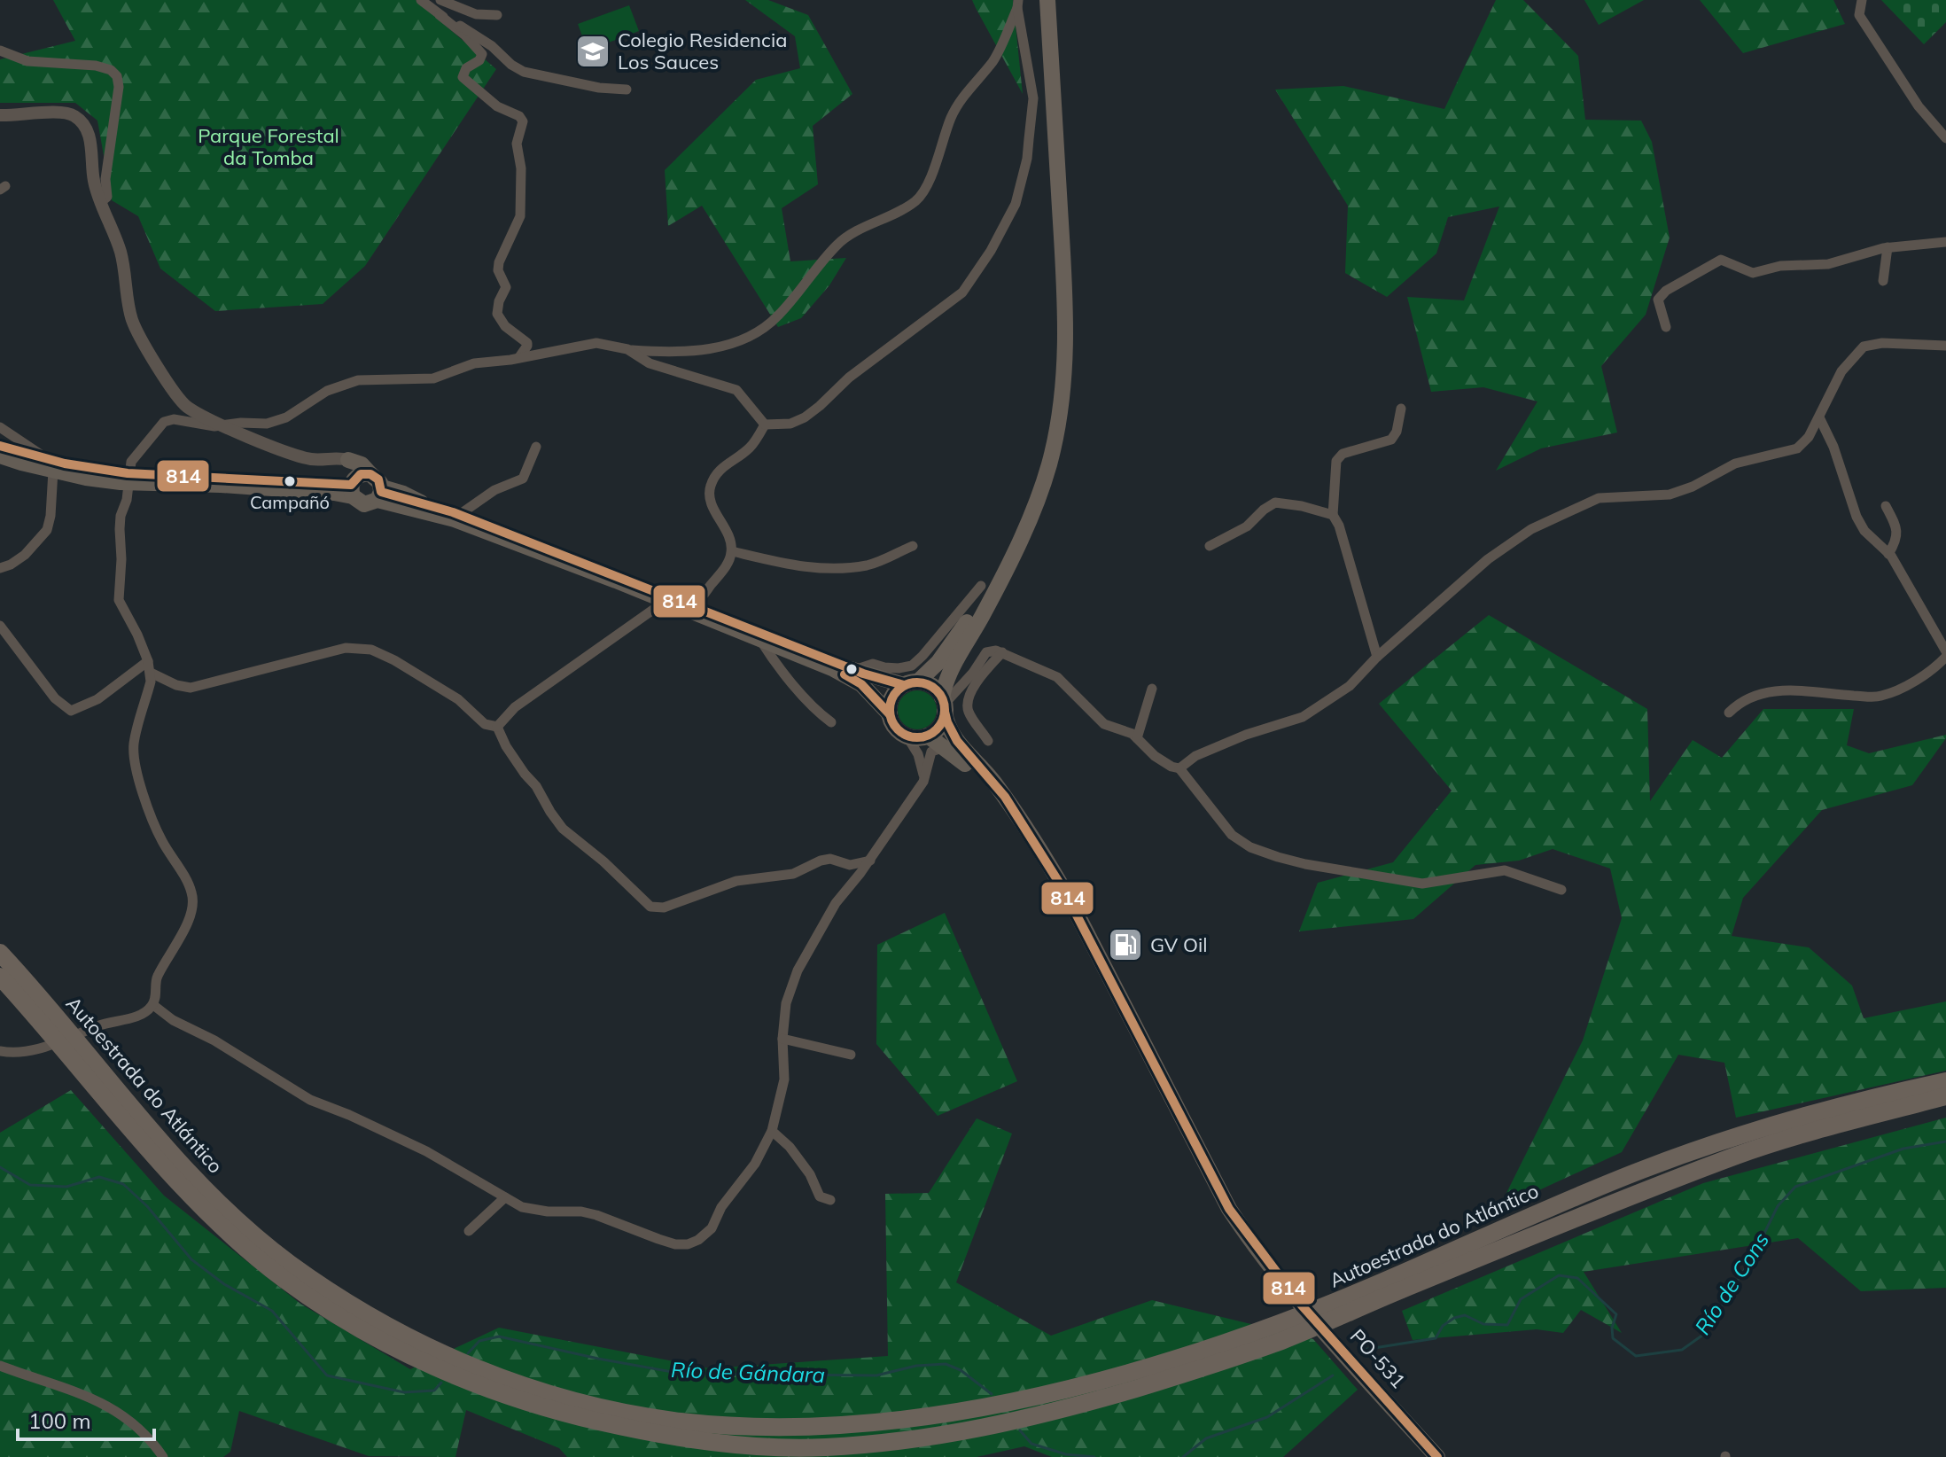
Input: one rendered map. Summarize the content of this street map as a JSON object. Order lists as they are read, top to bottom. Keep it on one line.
{"streets":{"highway":["Autoestrada do Atlántico"],"main road":["PO-531"]},"water":["Río de Cons","Río de Gándara"],"parks":["Parque Forestal da Tomba"],"places":{"school or university":["Colegio Residencia Los Sauces"],"other":["Campañó"],"fuel station":["GV Oil"]},"lines":["transit line 814"],"scale_bar":"100 m"}
